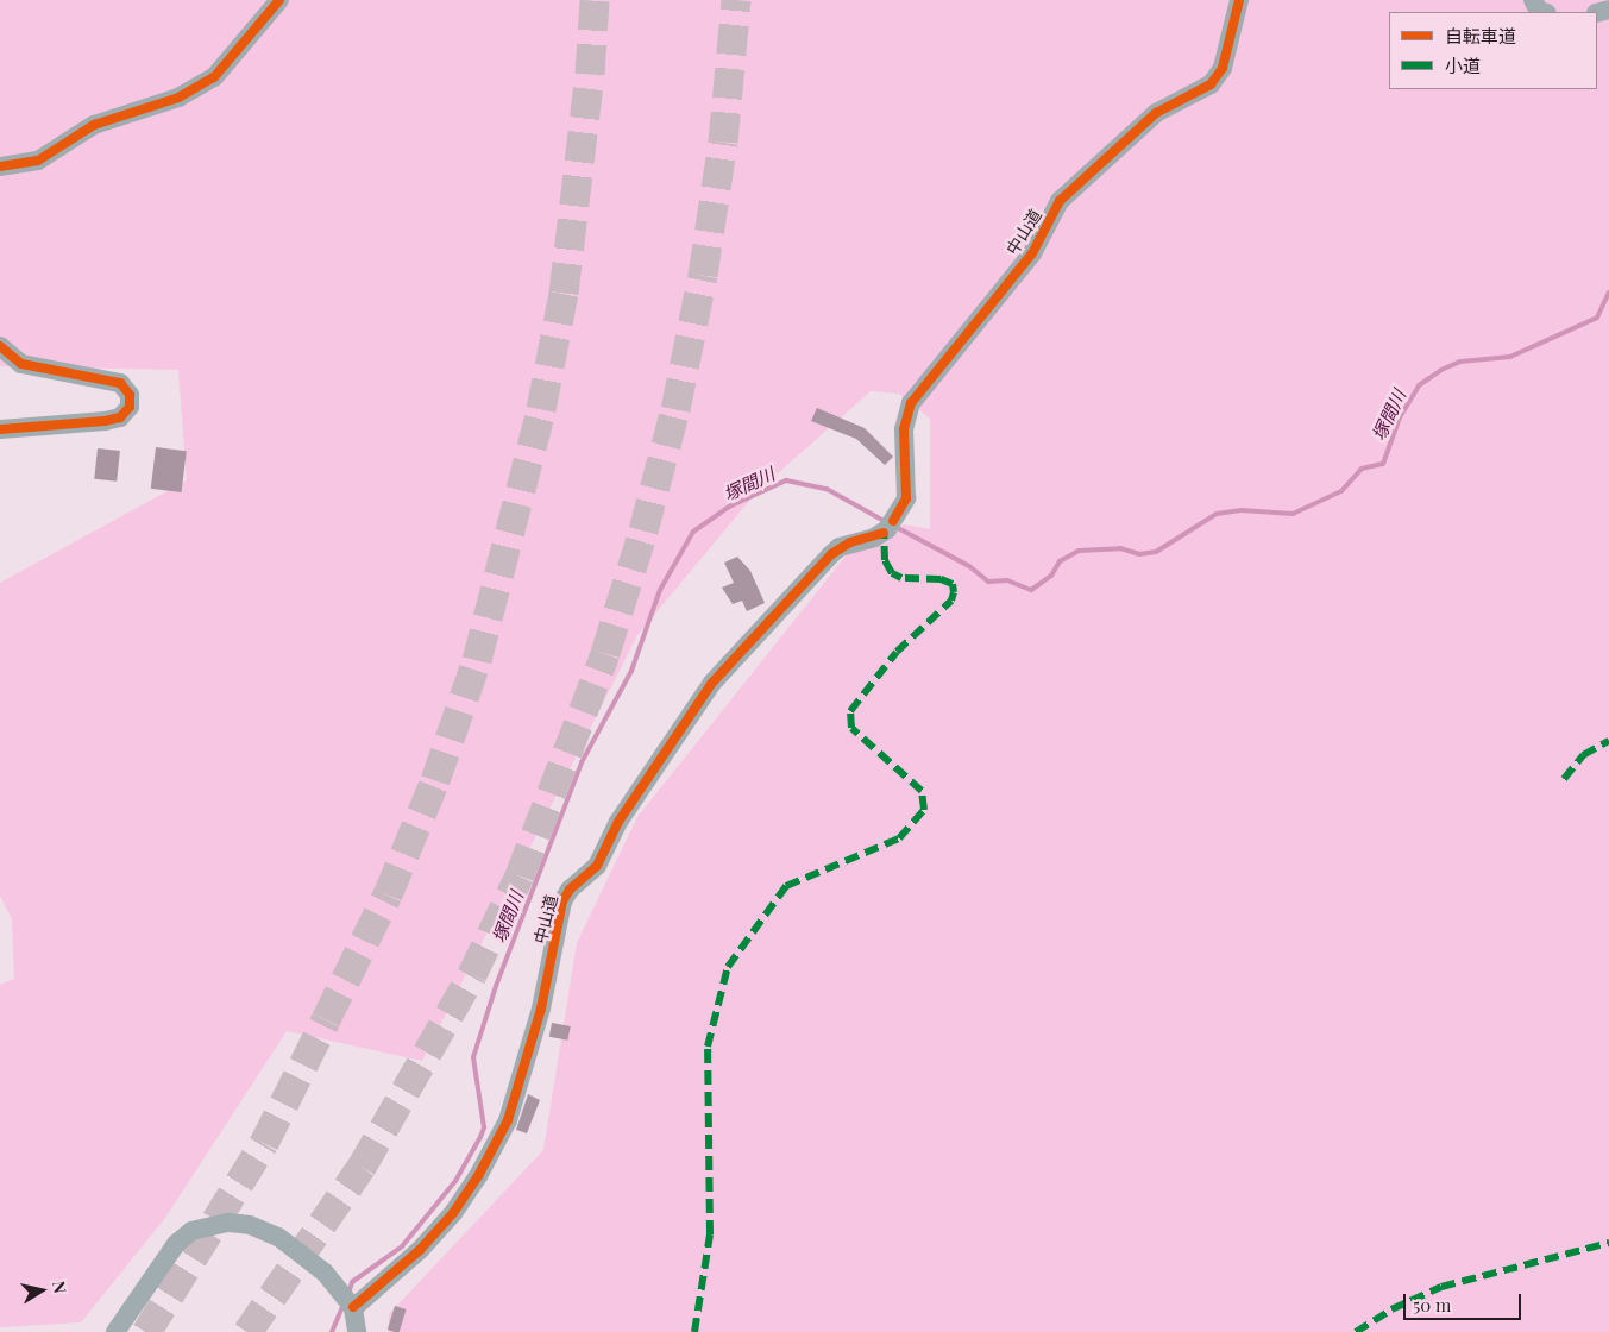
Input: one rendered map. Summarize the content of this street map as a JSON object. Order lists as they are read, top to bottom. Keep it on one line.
{"streets":{"street":["中山道"]},"water":["塚間川"],"legend":["自転車道","小道"],"scale_bar":"50 m","north":"right"}
